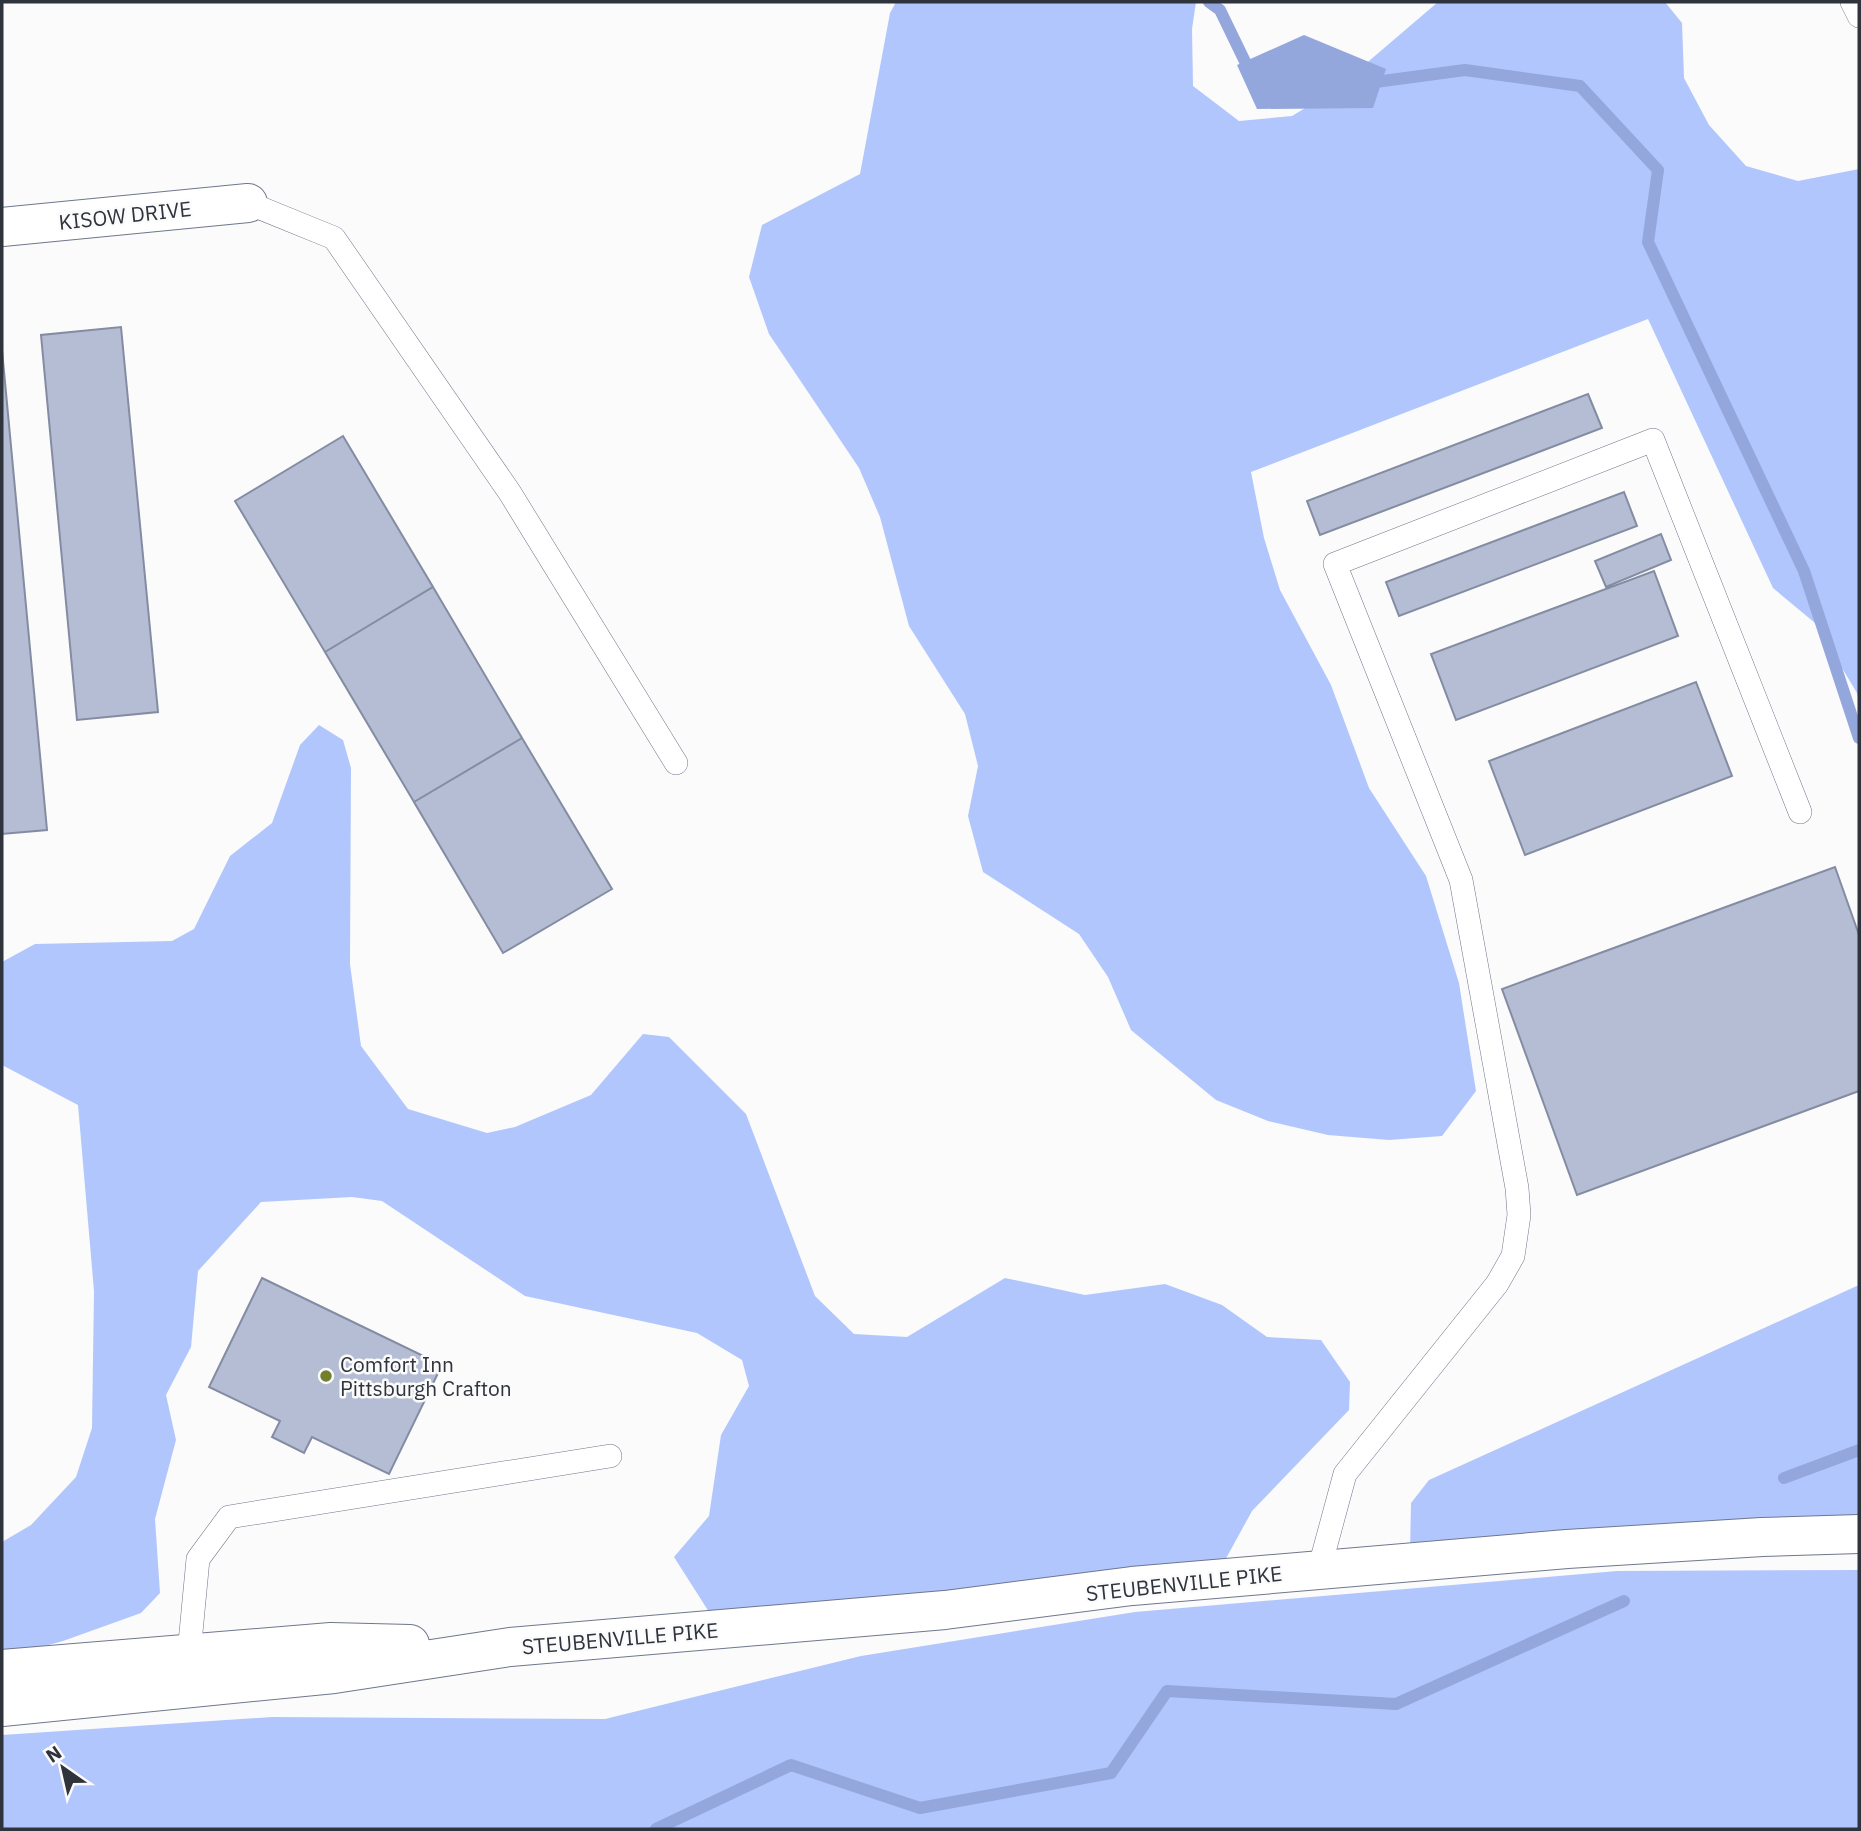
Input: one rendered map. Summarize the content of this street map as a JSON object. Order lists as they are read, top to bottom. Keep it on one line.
{"streets":{"main road":["KISOW DRIVE","STEUBENVILLE PIKE"]},"places":["Comfort Inn Pittsburgh Crafton"],"north":"top left"}
